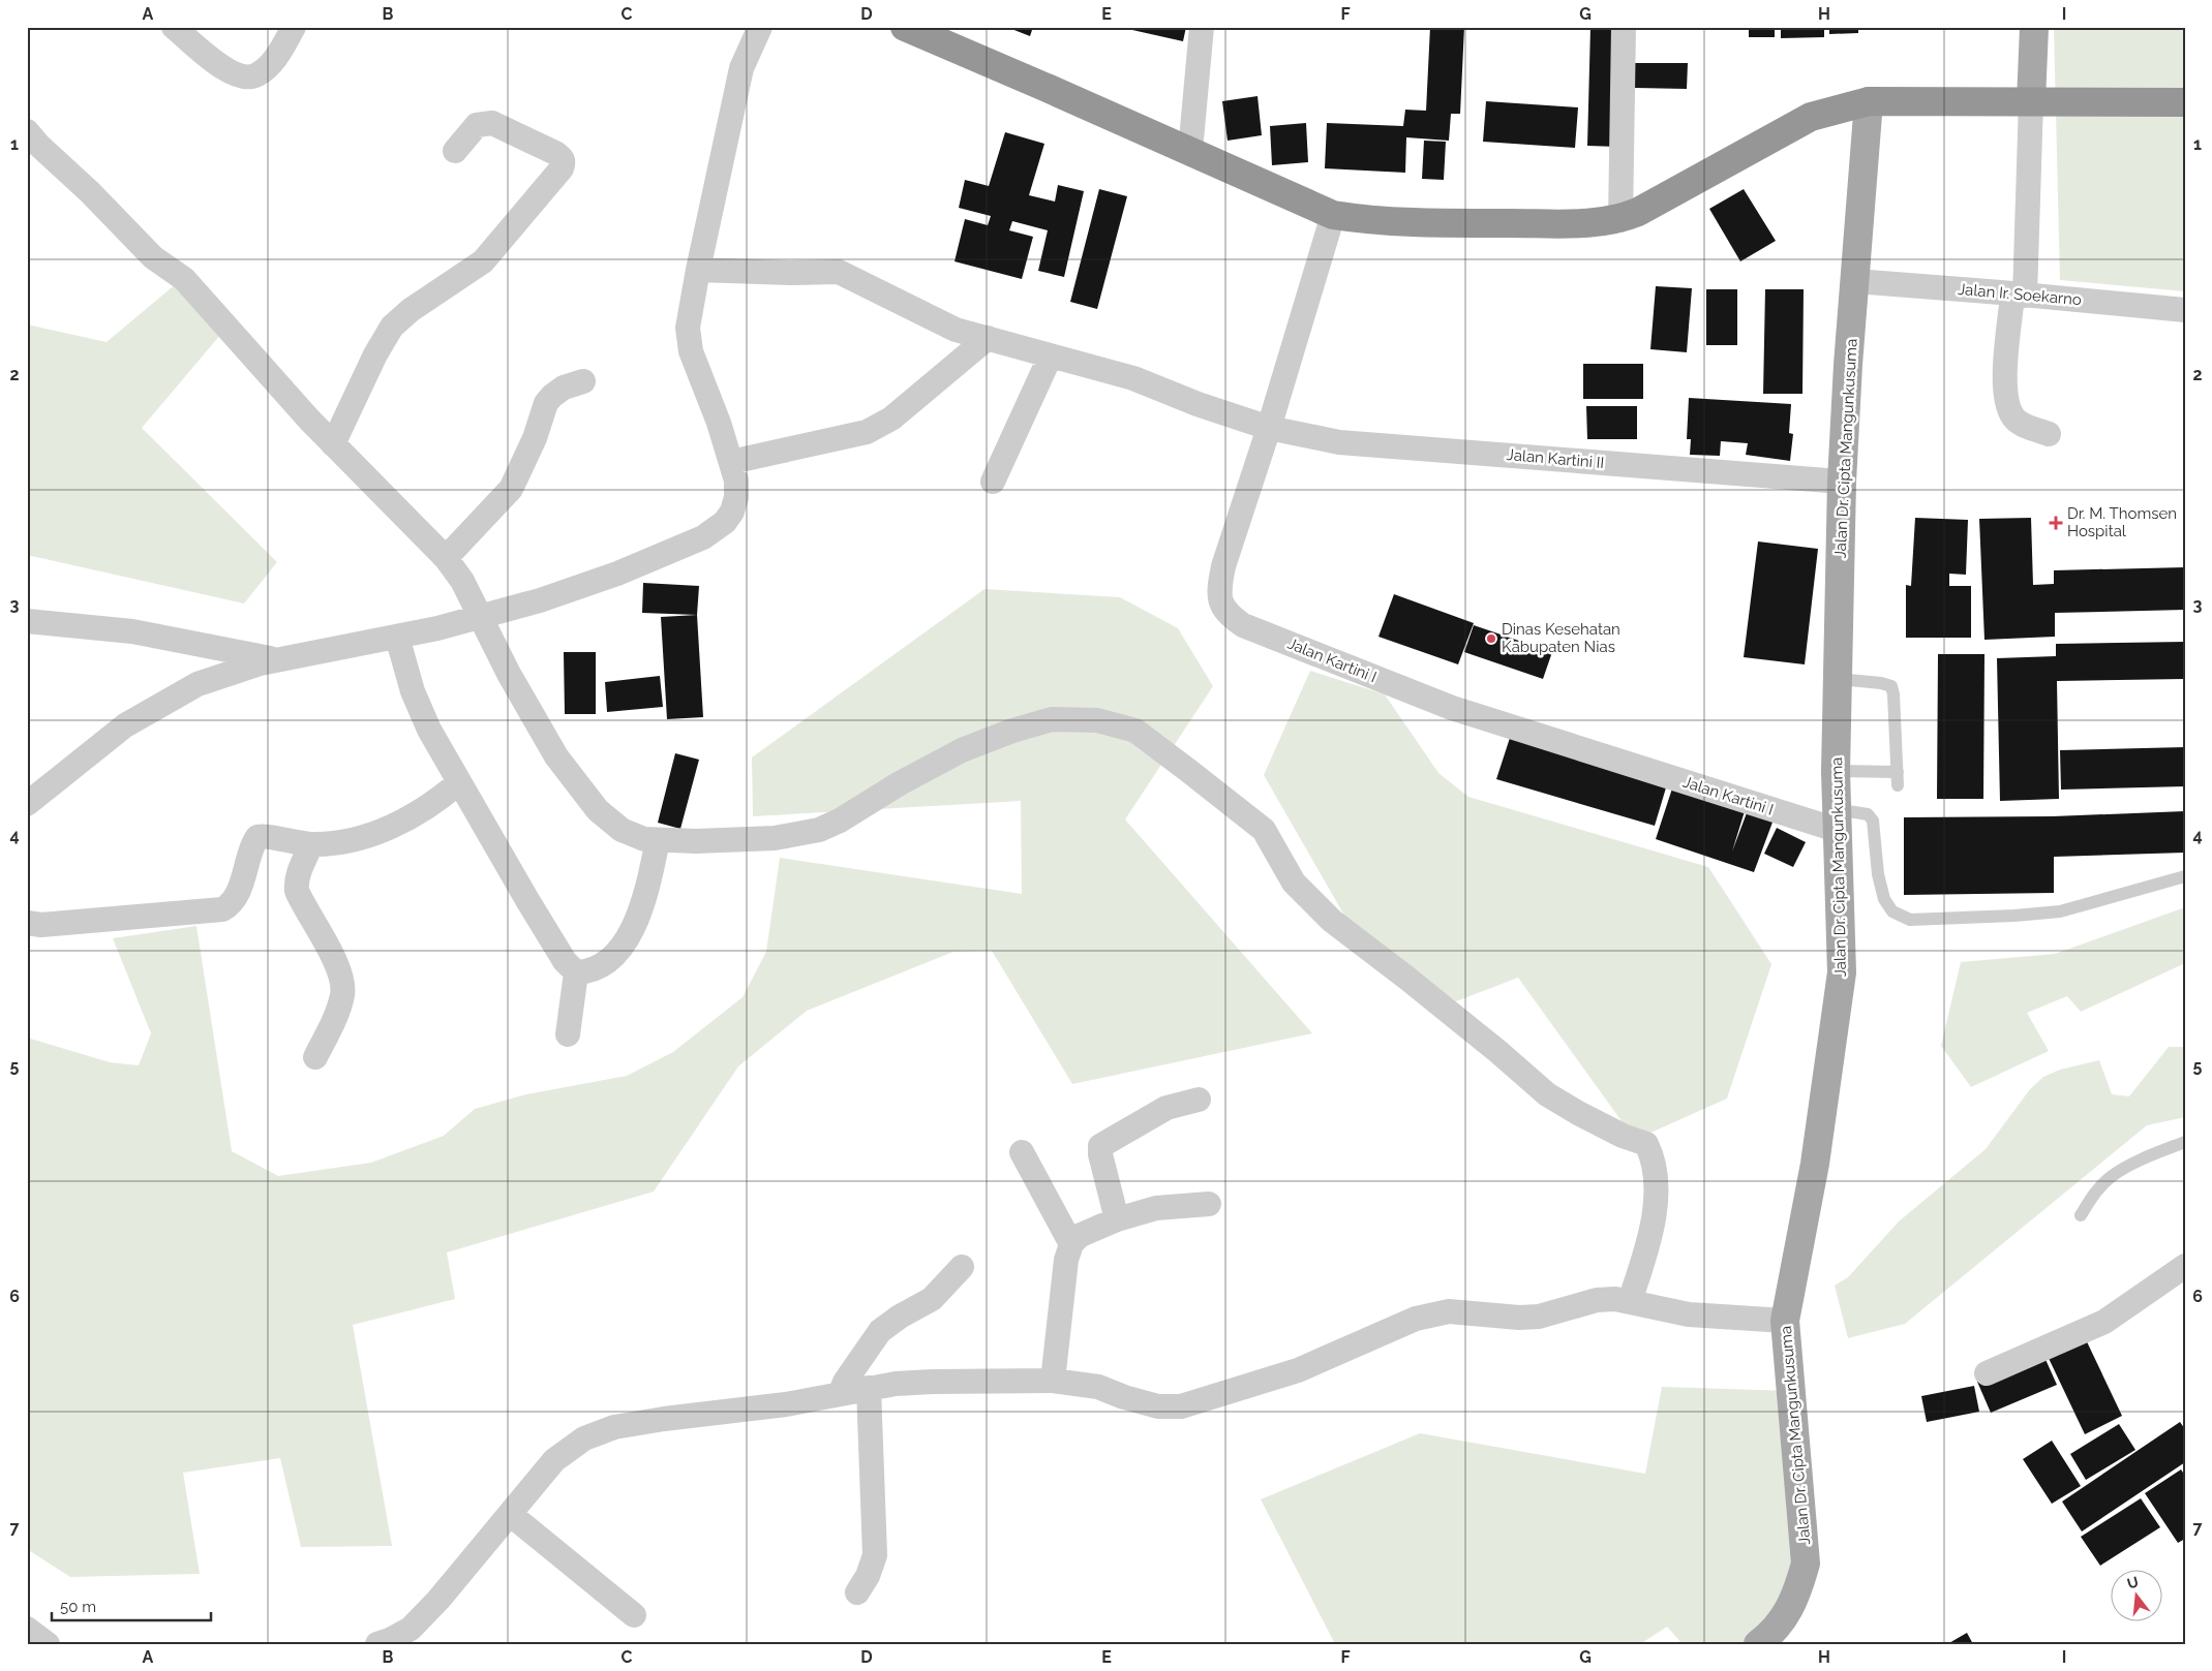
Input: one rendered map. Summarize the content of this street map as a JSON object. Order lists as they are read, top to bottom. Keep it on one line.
{"streets":{"main road":["Jalan Dr. Cipta Mangunkusuma"],"street":["Jalan Ir. Soekarno","Jalan Kartini II","Jalan Kartini I"]},"crossings":[["Jalan Ir. Soekarno","Jalan Dr. Cipta Mangunkusuma"],["Jalan Dr. Cipta Mangunkusuma","Jalan Kartini II"],["Jalan Dr. Cipta Mangunkusuma","Jalan Kartini I"],["Jalan Kartini II","Jalan Kartini I"]],"places":{"health":["Dr. M. Thomsen Hospital"],"other":["Dinas Kesehatan Kabupaten Nias"]},"scale_bar":"50 m","north":"top","grid":{"columns":["A","B","C","D","E","F","G","H","I"],"rows":["1","2","3","4","5","6","7"]}}
